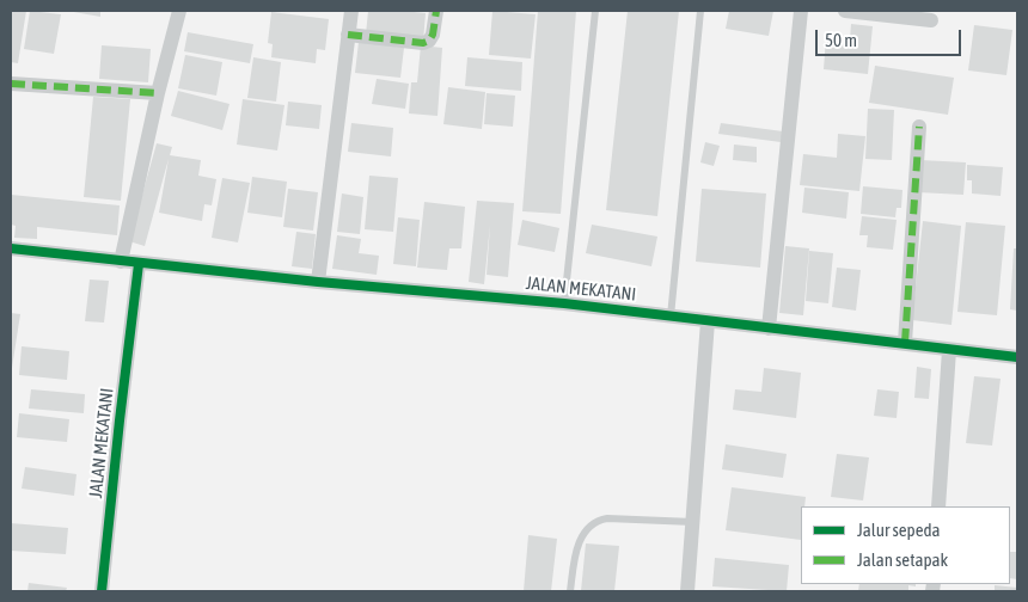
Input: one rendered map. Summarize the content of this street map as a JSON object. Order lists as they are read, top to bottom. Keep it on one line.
{"streets":{"street":["JALAN MEKATANI"]},"legend":["Jalur sepeda","Jalan setapak"],"scale_bar":"50 m"}
